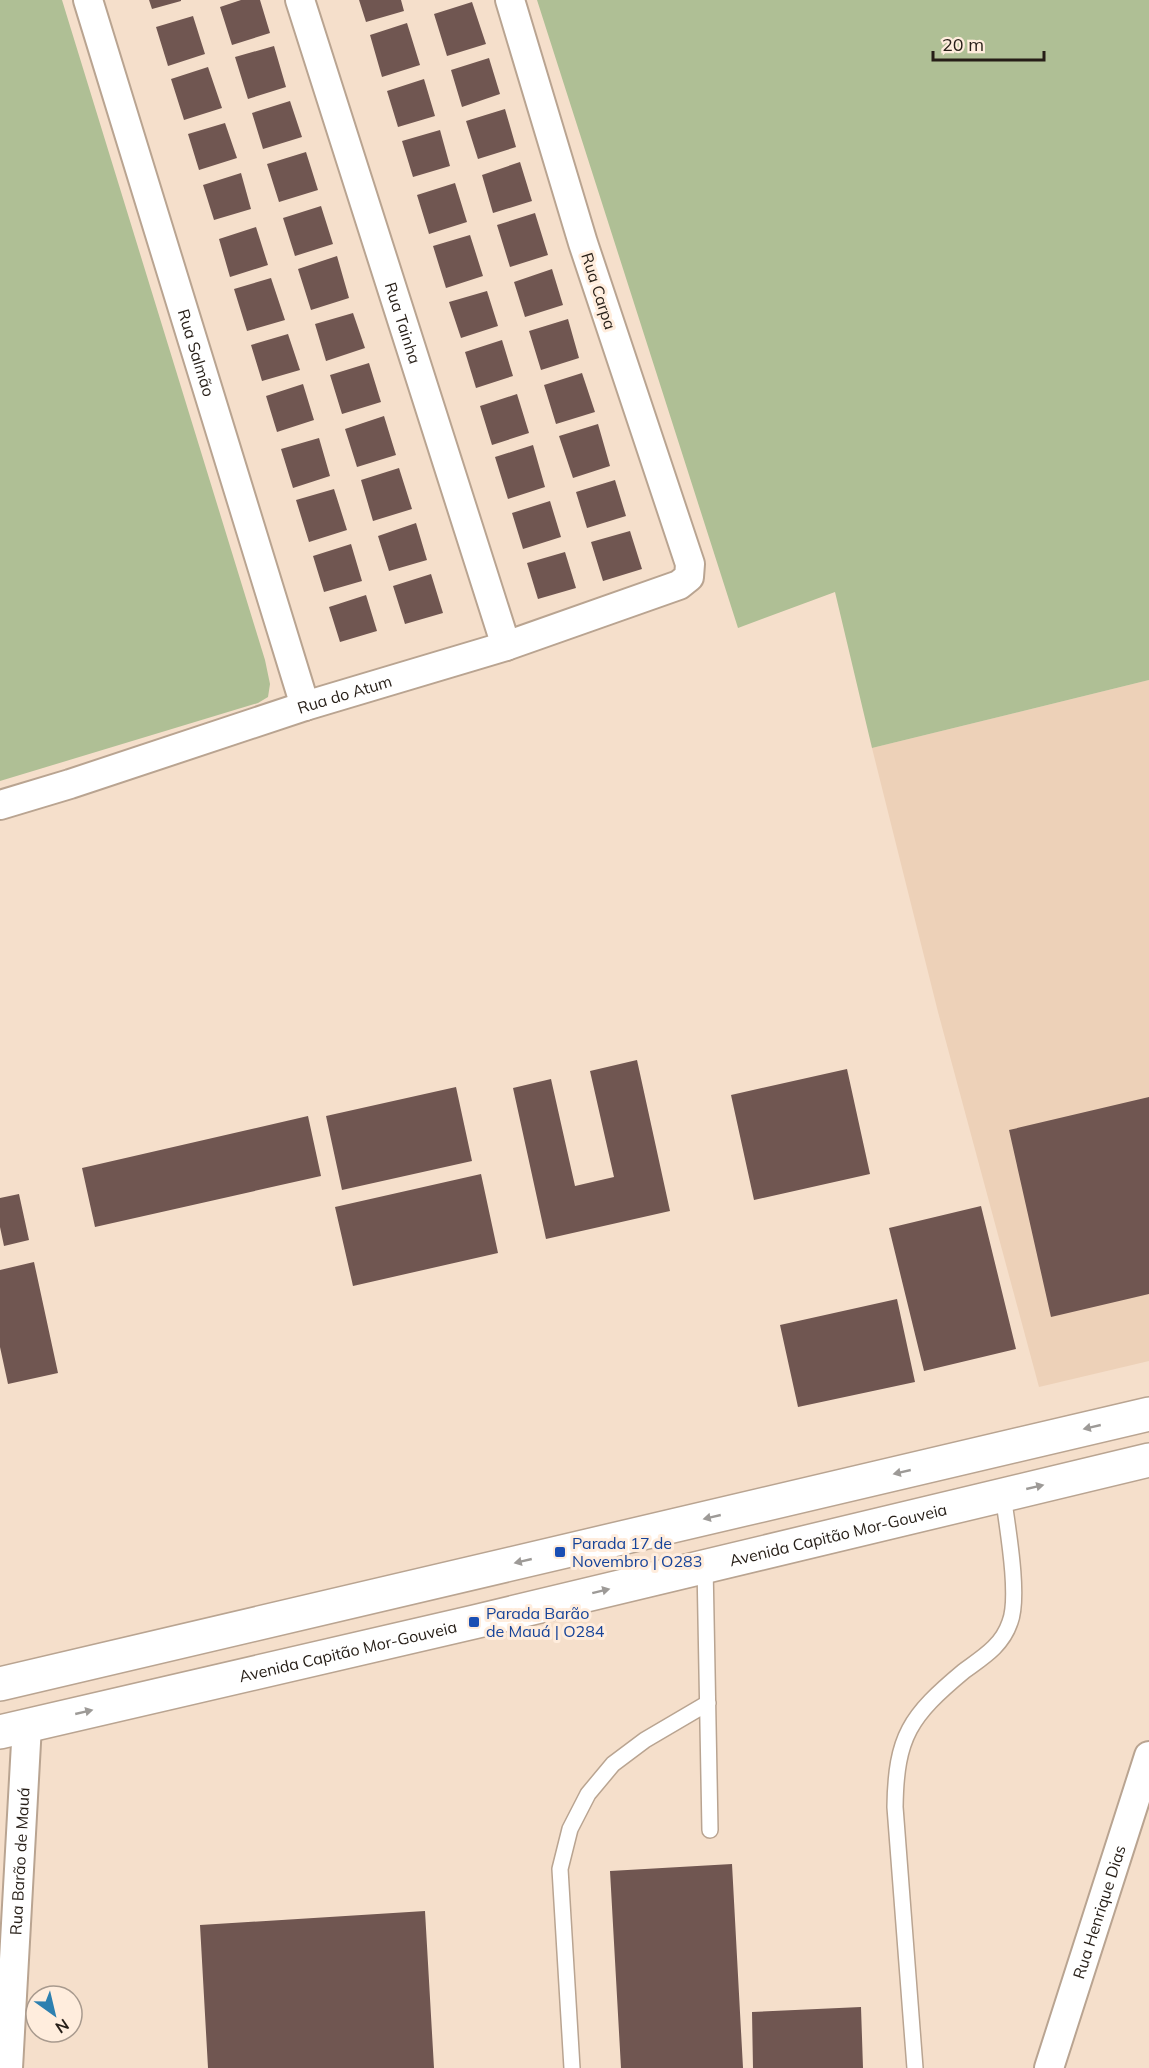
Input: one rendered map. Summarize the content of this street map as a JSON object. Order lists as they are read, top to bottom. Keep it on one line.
{"streets":{"main road":["Avenida Capitão Mor-Gouveia"],"street":["Rua Carpa","Rua Tainha","Rua Salmão","Rua do Atum","Rua Barão de Mauá","Rua Henrique Dias"]},"crossings":[["Rua Carpa","Rua do Atum"],["Rua Tainha","Rua do Atum"],["Rua Salmão","Rua do Atum"],["Avenida Capitão Mor-Gouveia","Rua Barão de Mauá"]],"places":{"transit":["Parada 17 de Novembro | O283","Parada Barão de Mauá | O284"]},"scale_bar":"20 m","north":"bottom right"}
